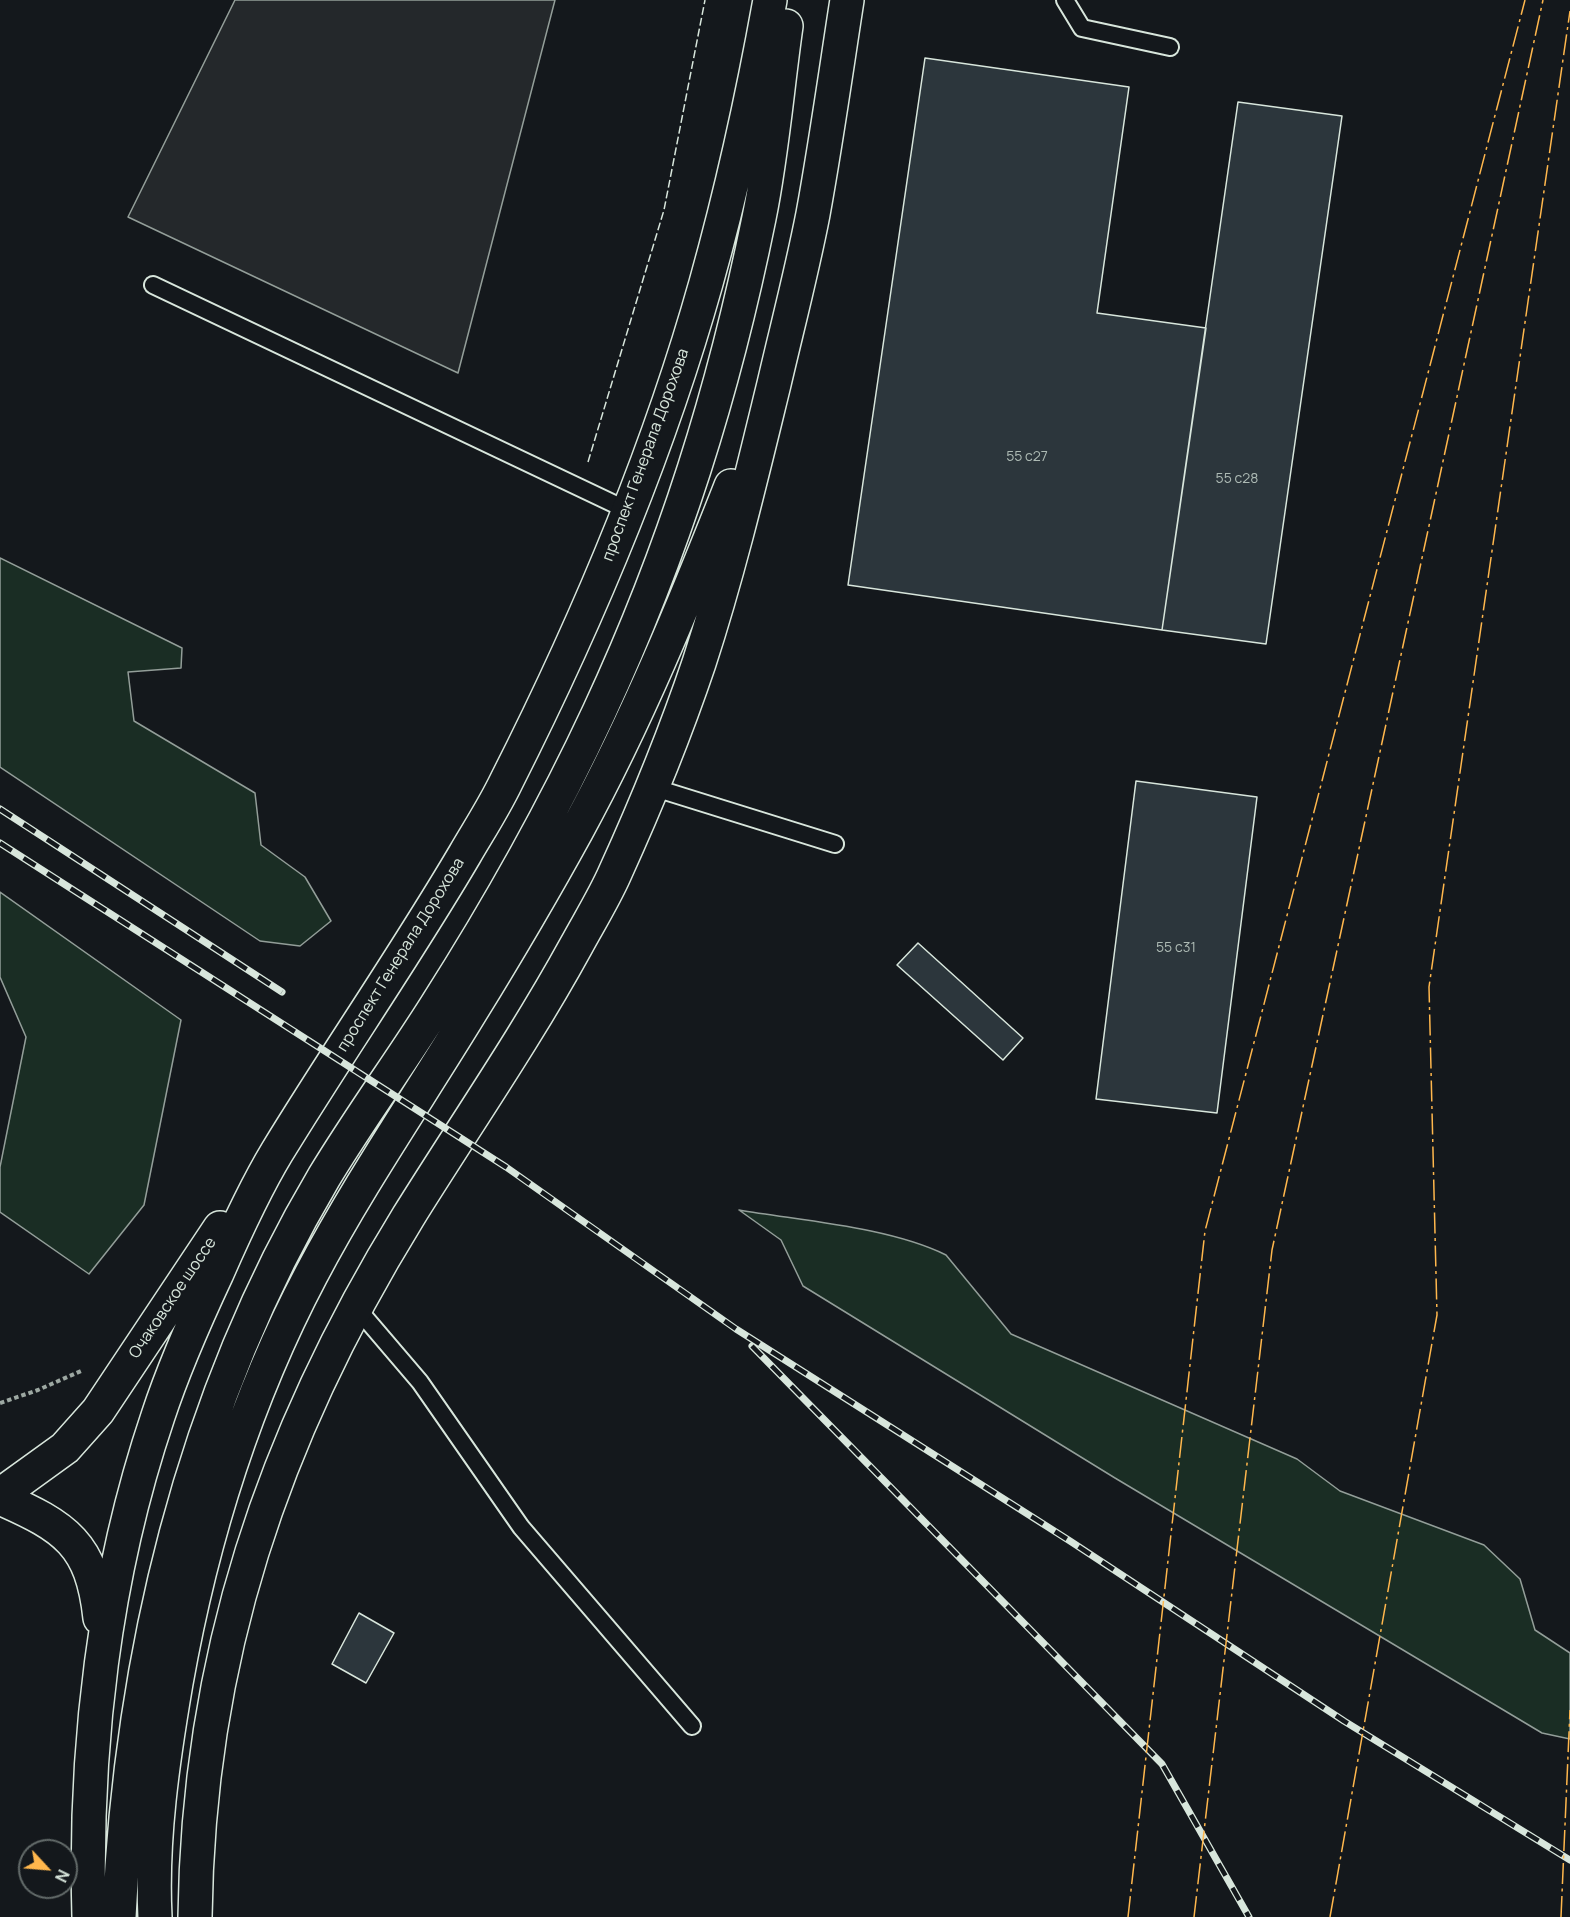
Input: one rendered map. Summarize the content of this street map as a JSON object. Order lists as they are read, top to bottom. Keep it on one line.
{"streets":{"main road":["проспект Генерала Дорохова","Очаковское шоссе"]},"crossings":[["проспект Генерала Дорохова","Очаковское шоссе"]],"house_numbers":["55 с27","55 с28","55 с31"],"north":"bottom right"}
